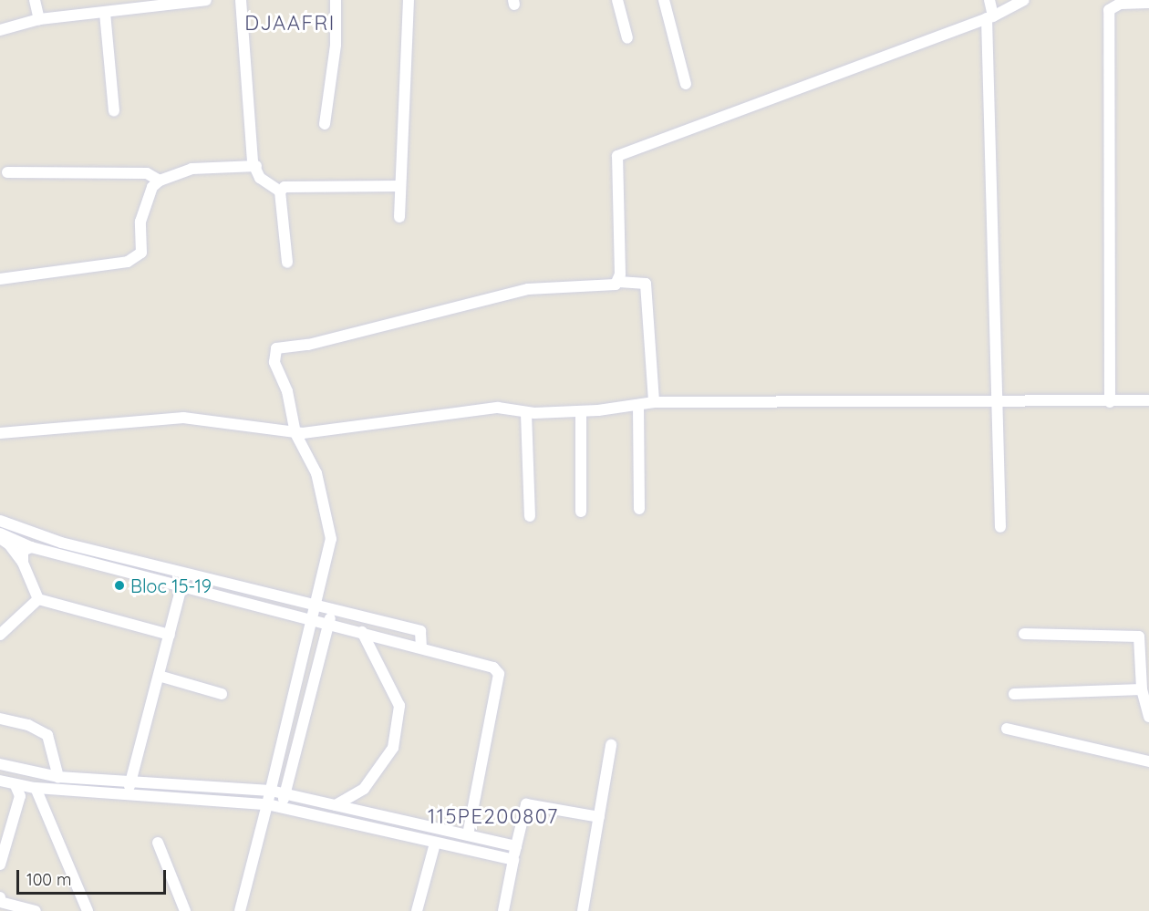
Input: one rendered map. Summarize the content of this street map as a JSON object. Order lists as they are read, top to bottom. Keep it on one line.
{"districts":["DJAAFRI","115PE200807"],"places":["Bloc 15-19"],"scale_bar":"100 m"}
